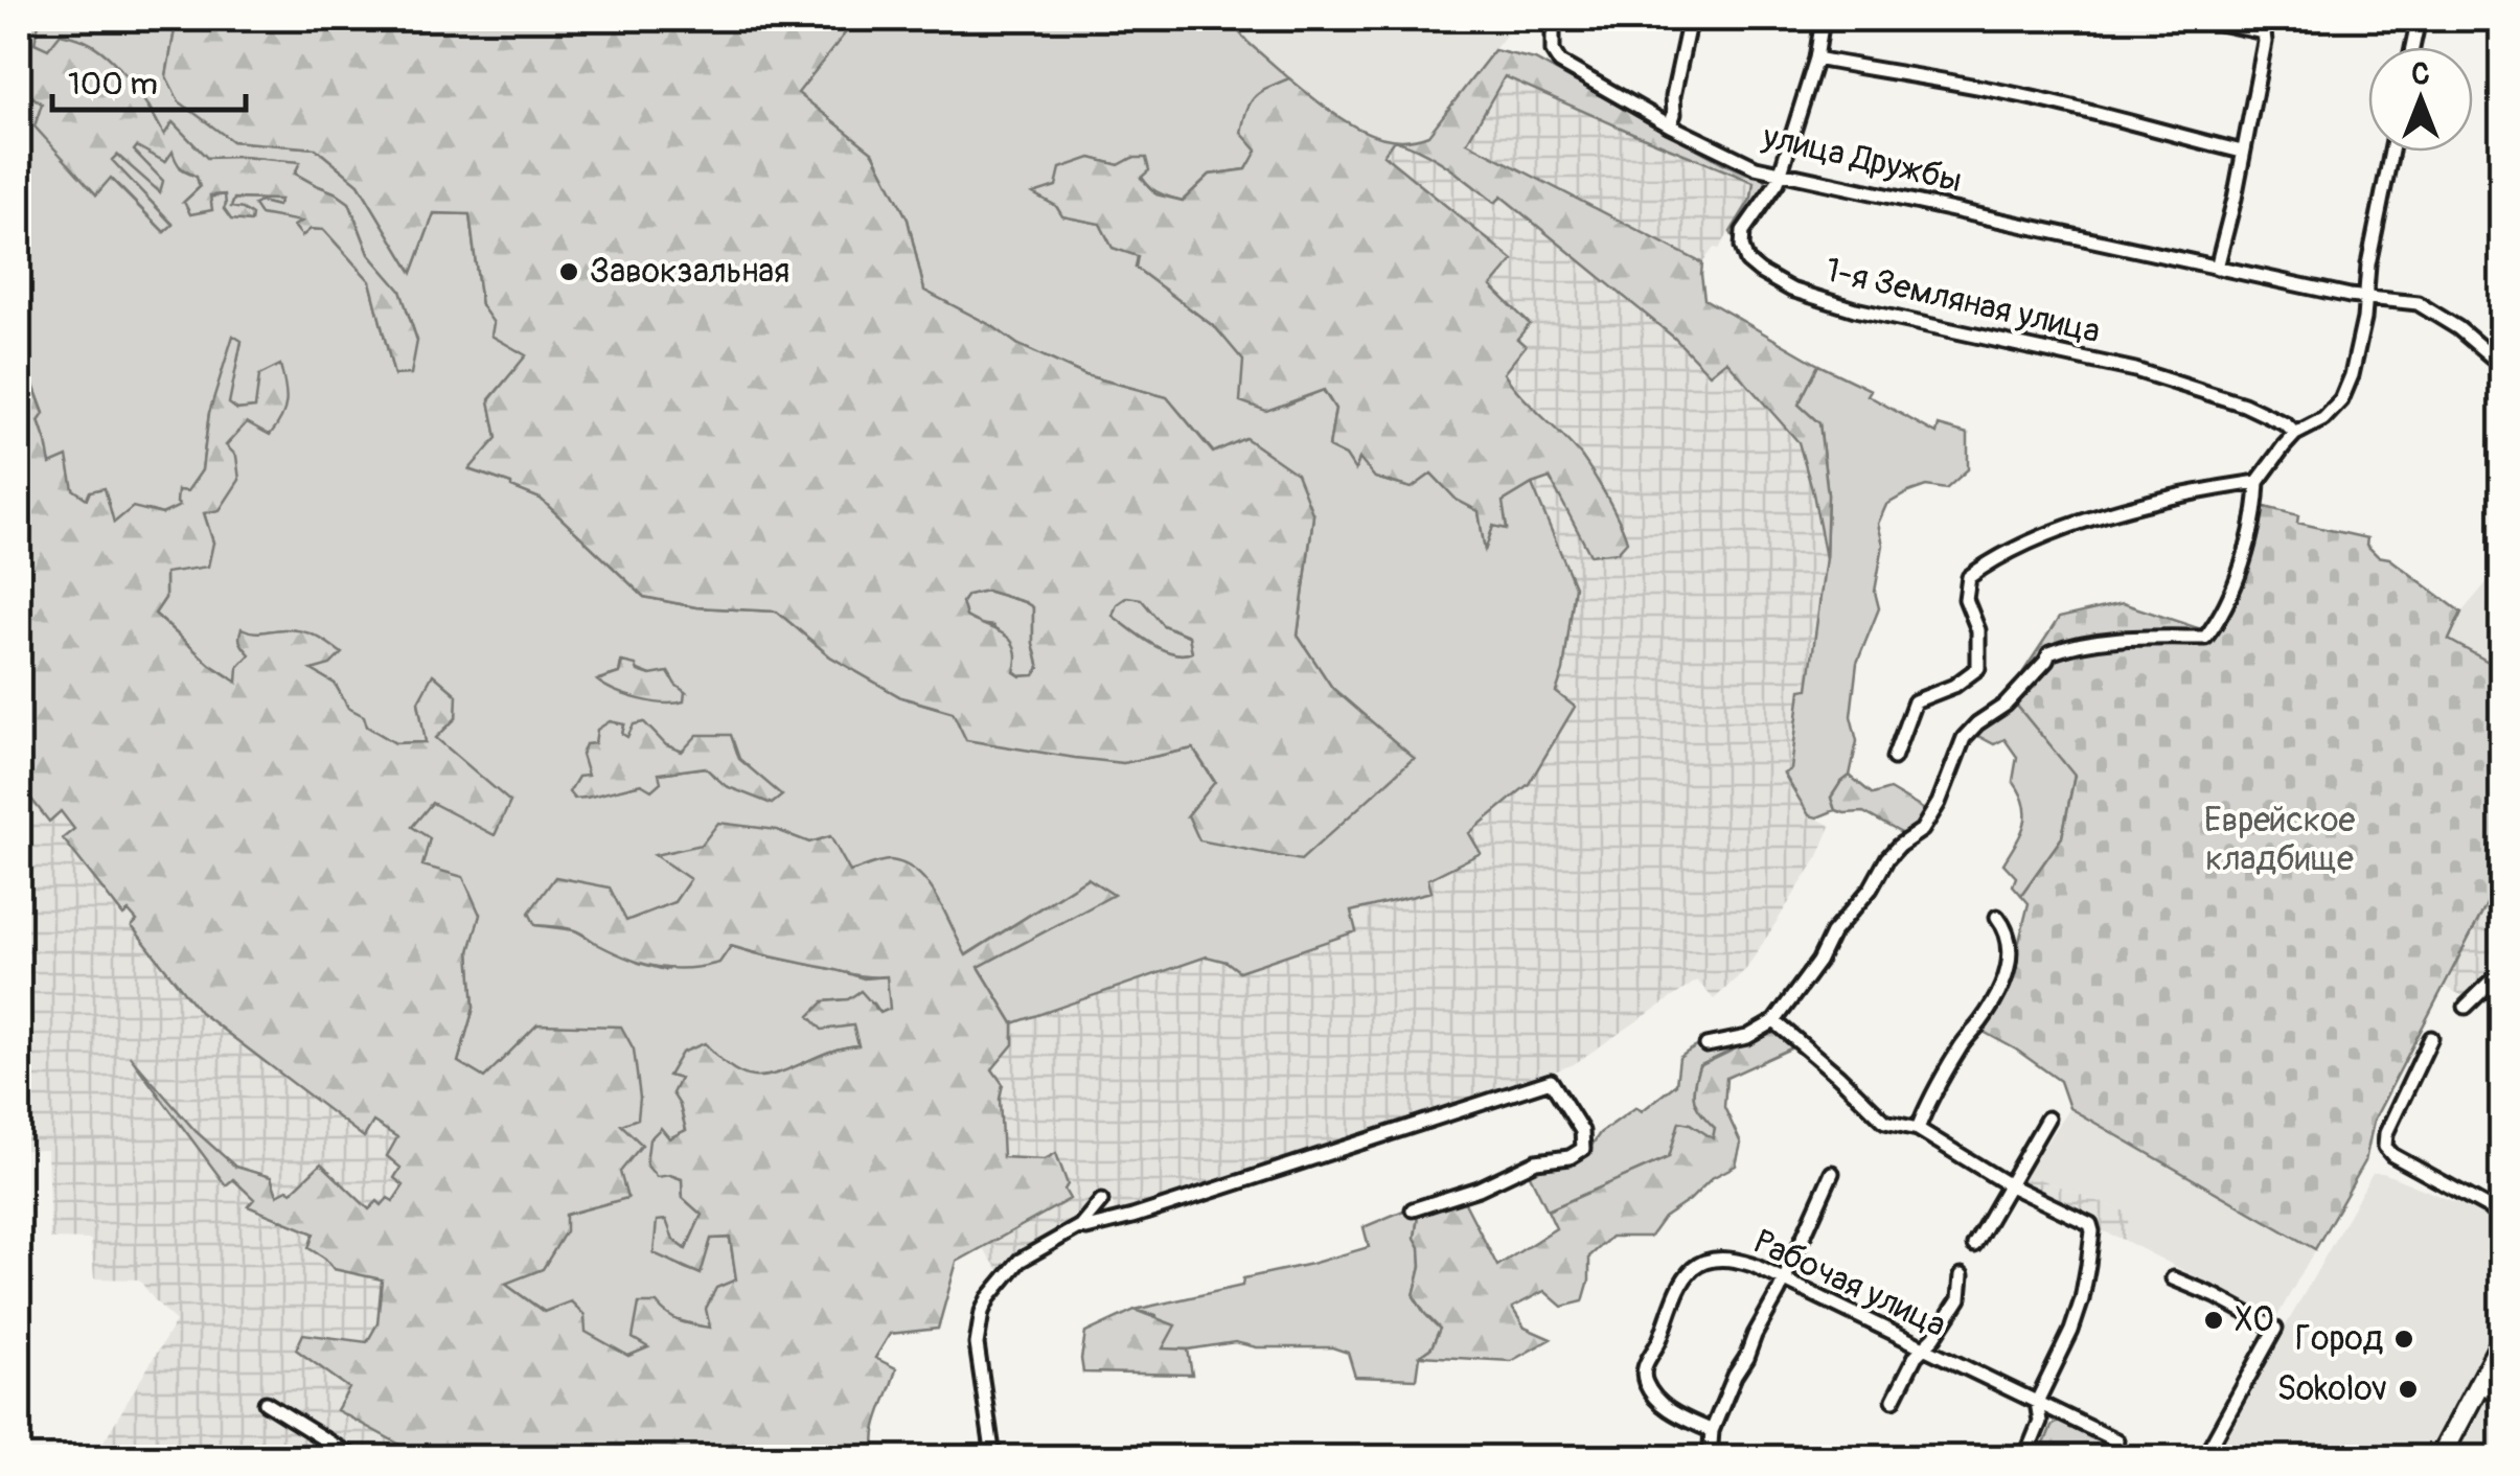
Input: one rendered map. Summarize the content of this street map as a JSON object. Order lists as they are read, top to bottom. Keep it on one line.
{"streets":{"street":["улица Дружбы","1-я Земляная улица","Рабочая улица"]},"crossings":[["улица Дружбы","1-я Земляная улица"]],"parks":["Еврейское кладбище"],"places":["Завокзальная","ХО","Город","Sokolov"],"scale_bar":"100 m","north":"top"}
